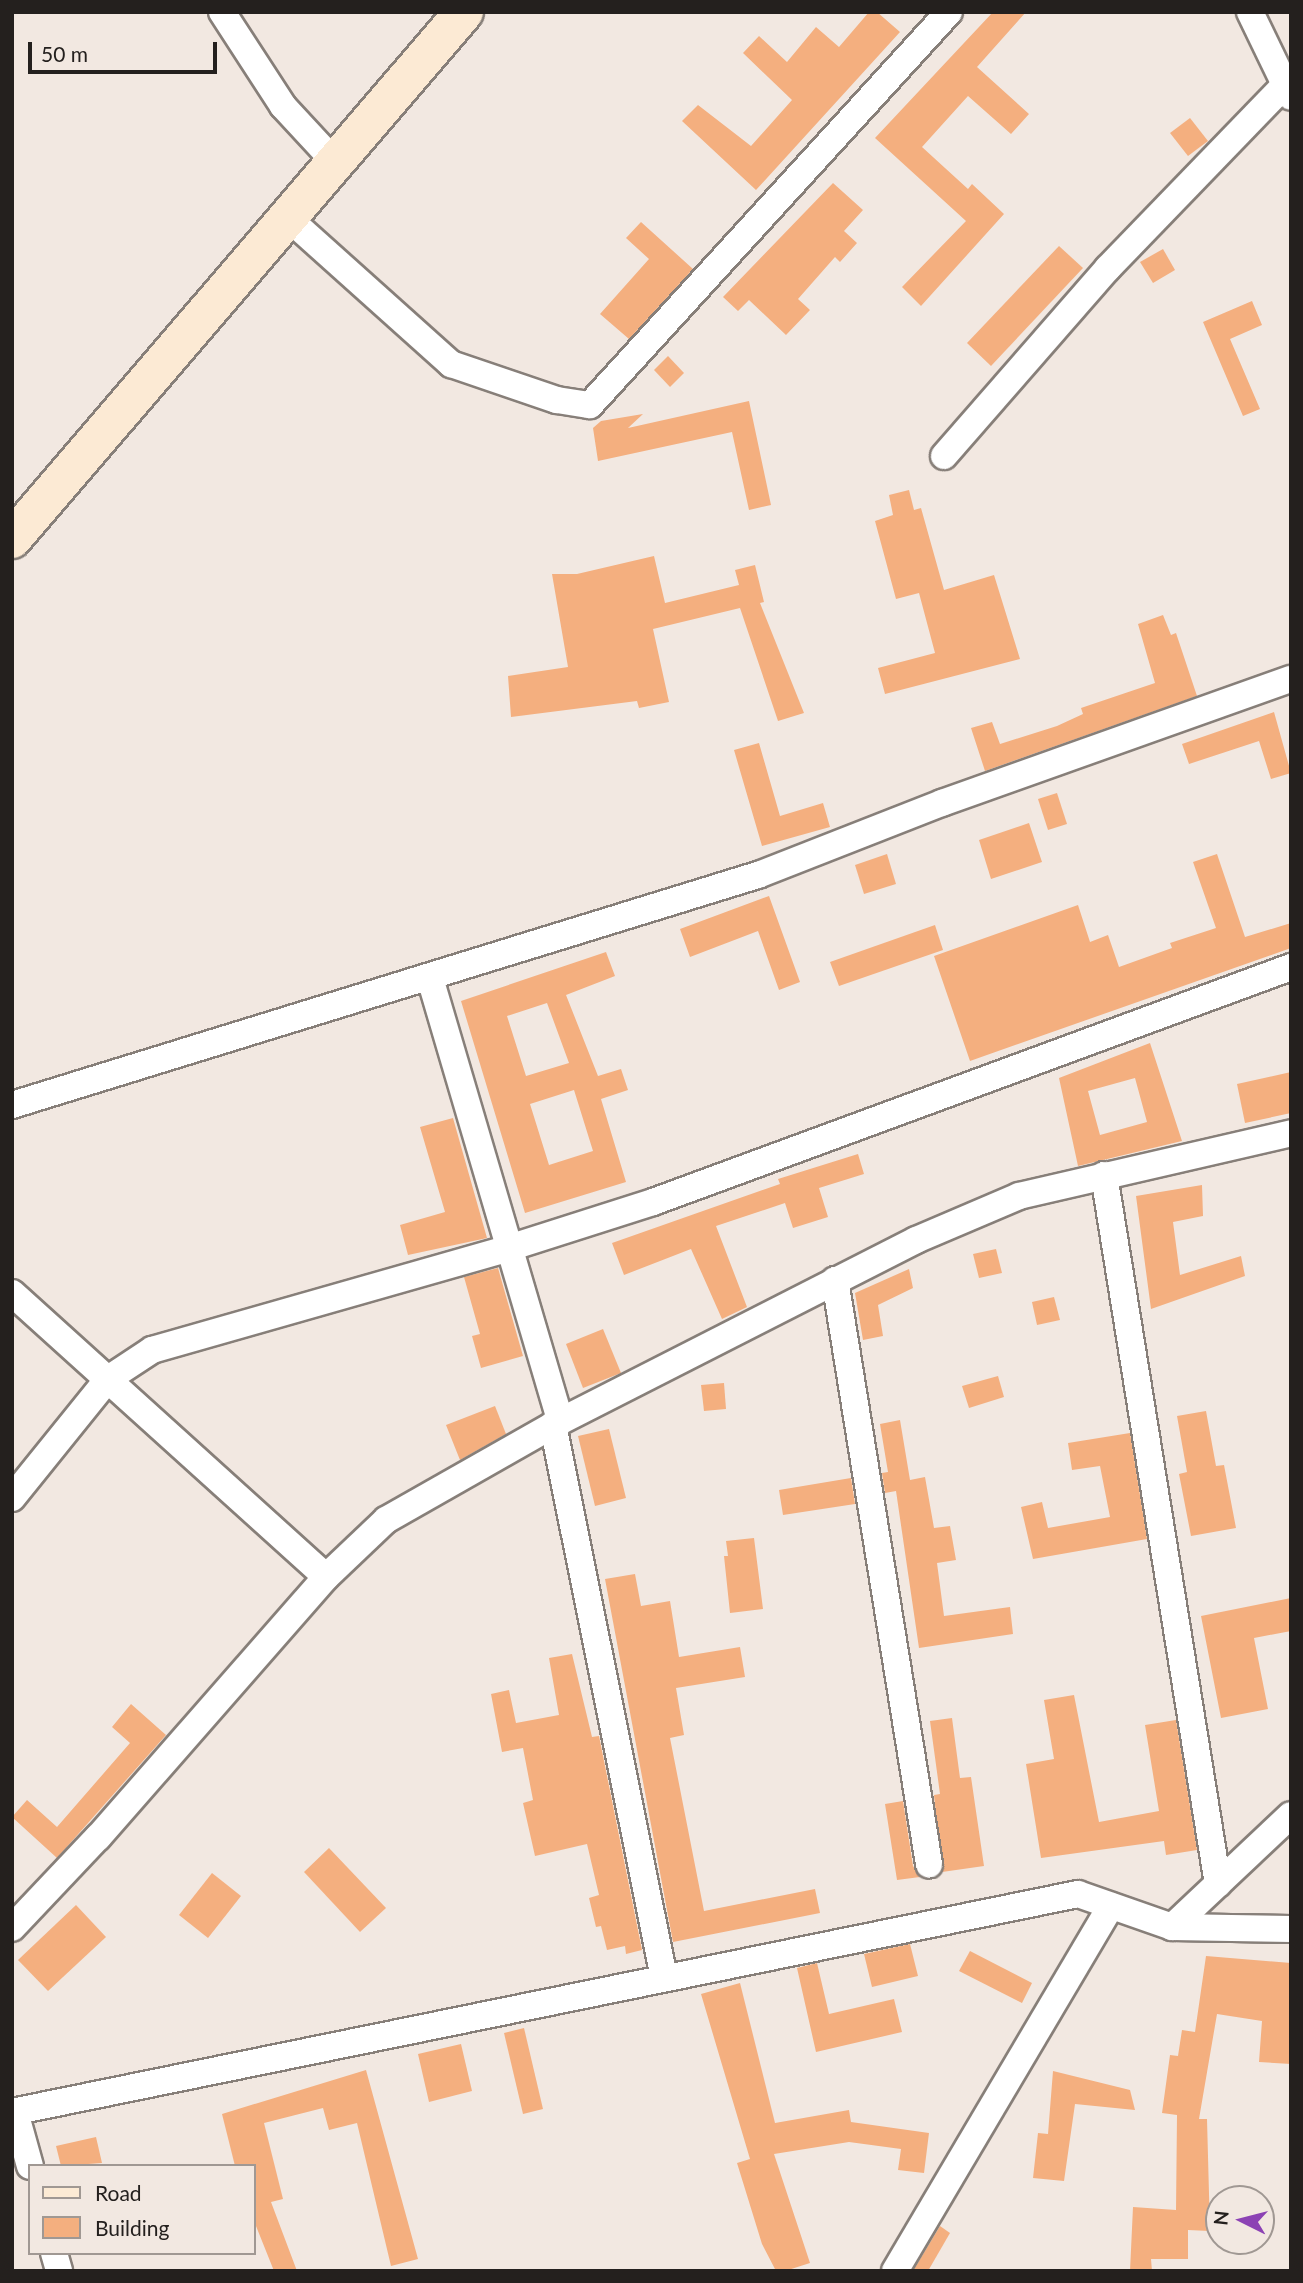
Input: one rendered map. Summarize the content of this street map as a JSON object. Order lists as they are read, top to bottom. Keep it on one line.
{"legend":["Road","Building"],"scale_bar":"50 m","north":"left"}
